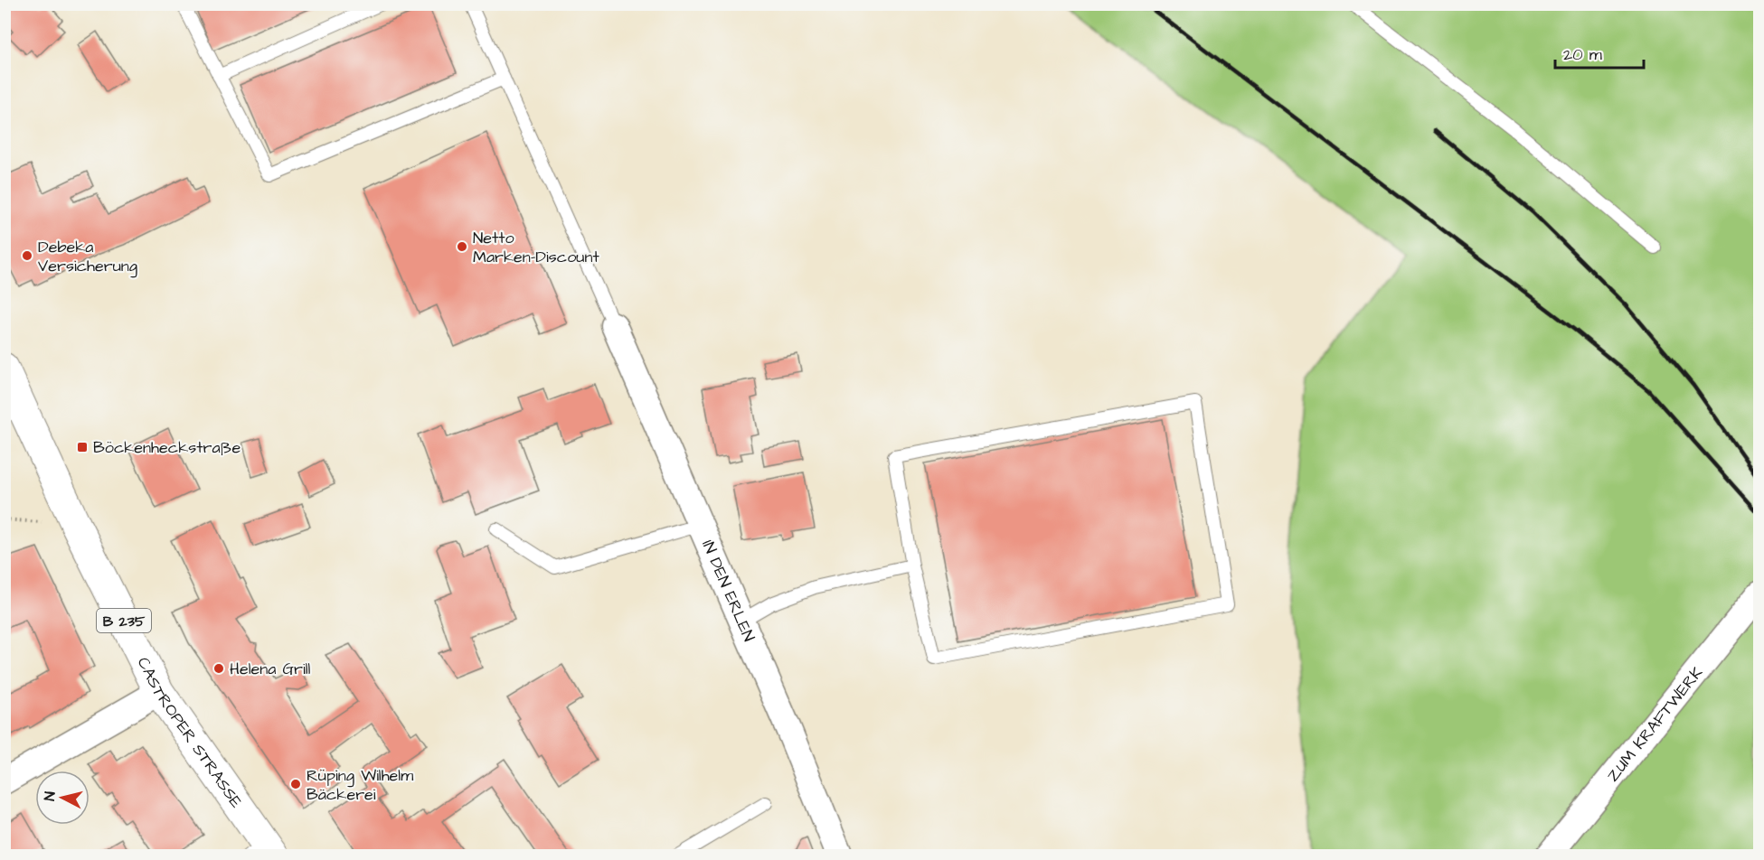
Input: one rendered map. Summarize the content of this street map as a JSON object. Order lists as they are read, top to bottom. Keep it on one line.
{"streets":{"main road":["B 235","CASTROPER STRASSE"],"street":["IN DEN ERLEN","ZUM KRAFTWERK"]},"places":{"other":["Netto Marken-Discount","Debeka Versicherung","Helena Grill","Rüping Wilhelm Bäckerei"],"transit":["Böckenheckstraße"]},"scale_bar":"20 m","north":"left"}
